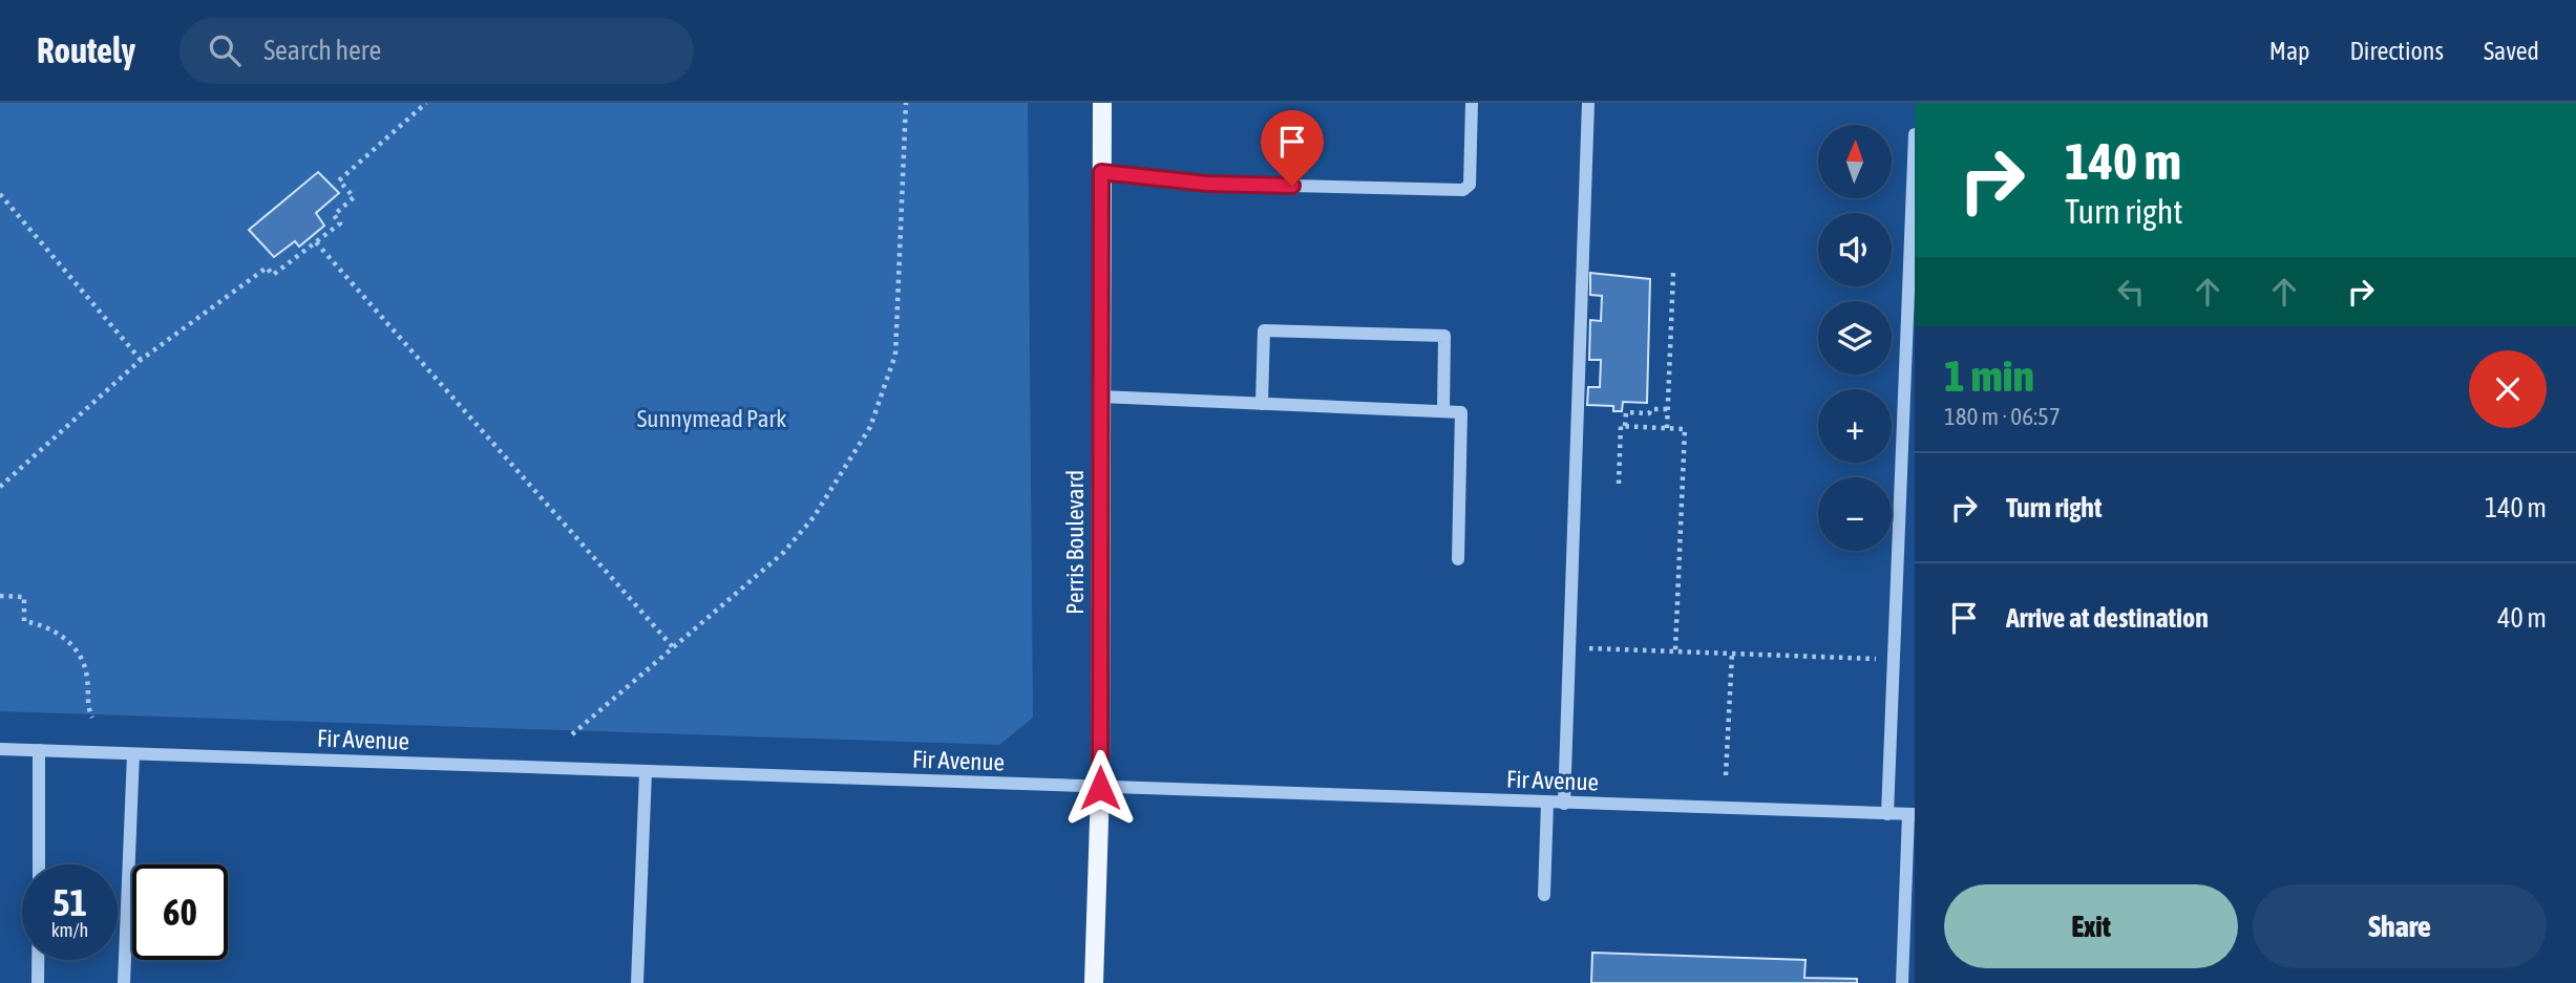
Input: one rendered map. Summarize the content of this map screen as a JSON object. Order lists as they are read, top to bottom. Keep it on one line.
{"streets":{"main road":["Perris Boulevard"],"street":["Fir Avenue"]},"crossings":[["Perris Boulevard","Fir Avenue"]],"parks":["Sunnymead Park"],"north":"top","page":{"header":"Routely","search":"Search here","nav":["Map","Directions","Saved"],"turn":["140 m","Turn right"],"map_buttons":["+","−"],"heading":["1 min","180 m · 06:57"],"list":[{"name":"Turn right","value":"140 m"},{"name":"Arrive at destination","value":"40 m"}],"speed":"51 km/h","limit":"60","buttons":["Exit","Share"]}}
